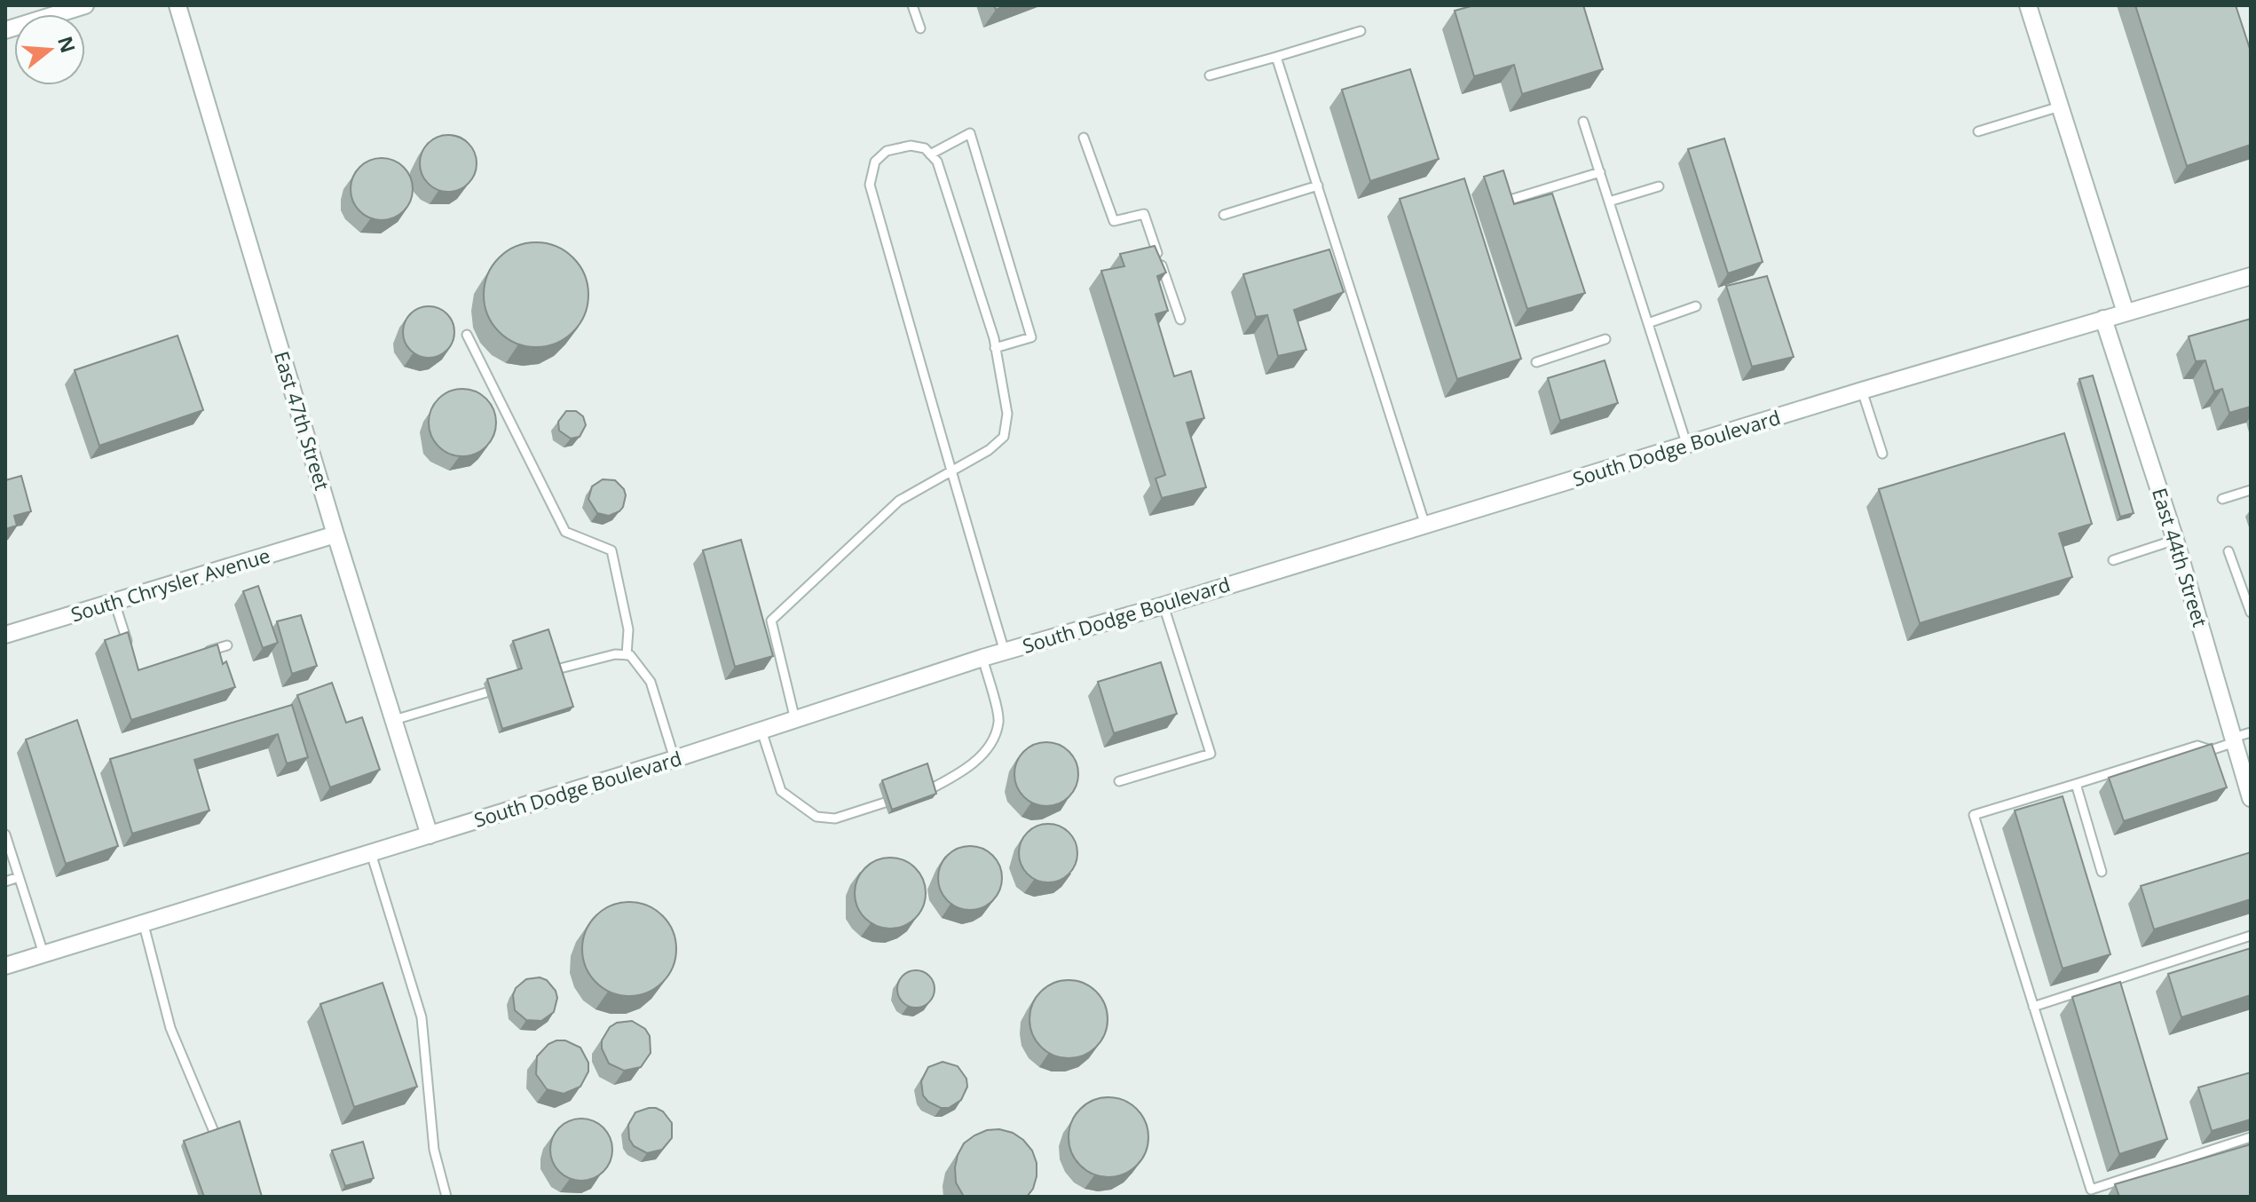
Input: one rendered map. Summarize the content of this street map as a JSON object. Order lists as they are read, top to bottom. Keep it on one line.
{"streets":{"street":["East 47th Street","South Dodge Boulevard","East 44th Street","South Chrysler Avenue"]},"crossings":[["East 47th Street","South Dodge Boulevard"],["East 47th Street","South Chrysler Avenue"],["South Dodge Boulevard","East 44th Street"]],"north":"right"}
